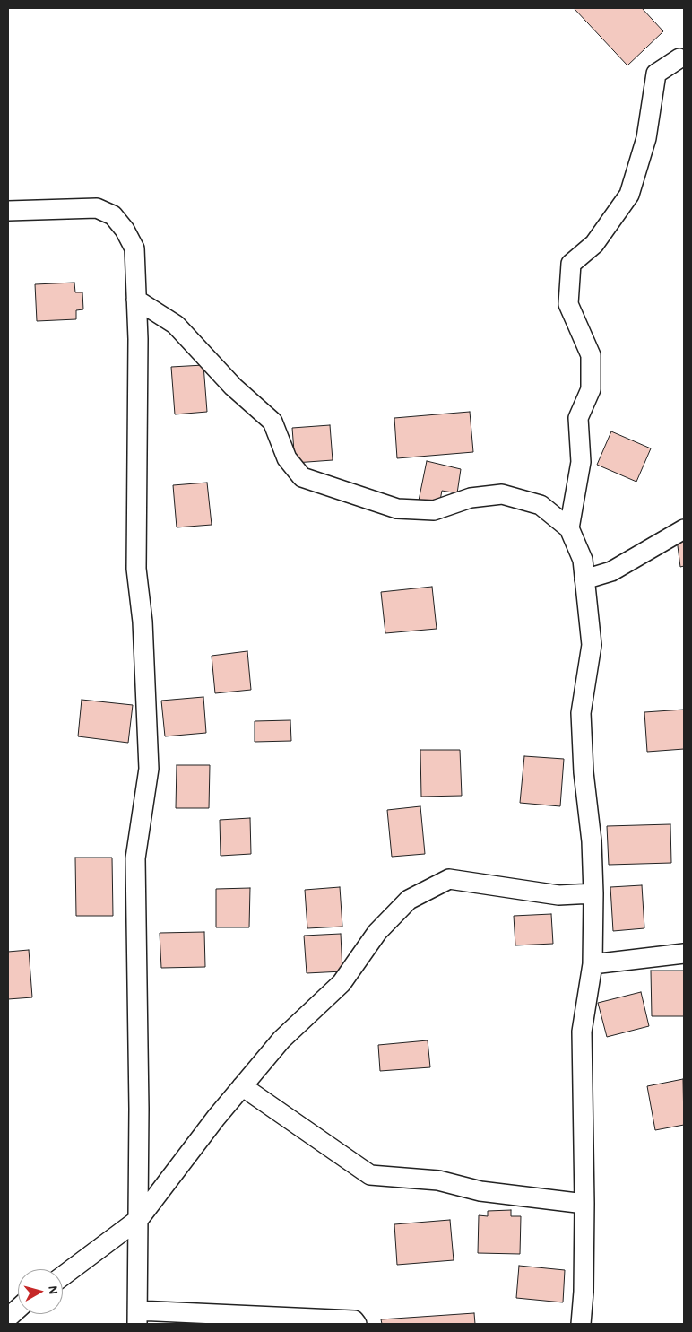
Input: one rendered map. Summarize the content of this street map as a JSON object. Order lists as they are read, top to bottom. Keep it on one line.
{"north":"right"}
